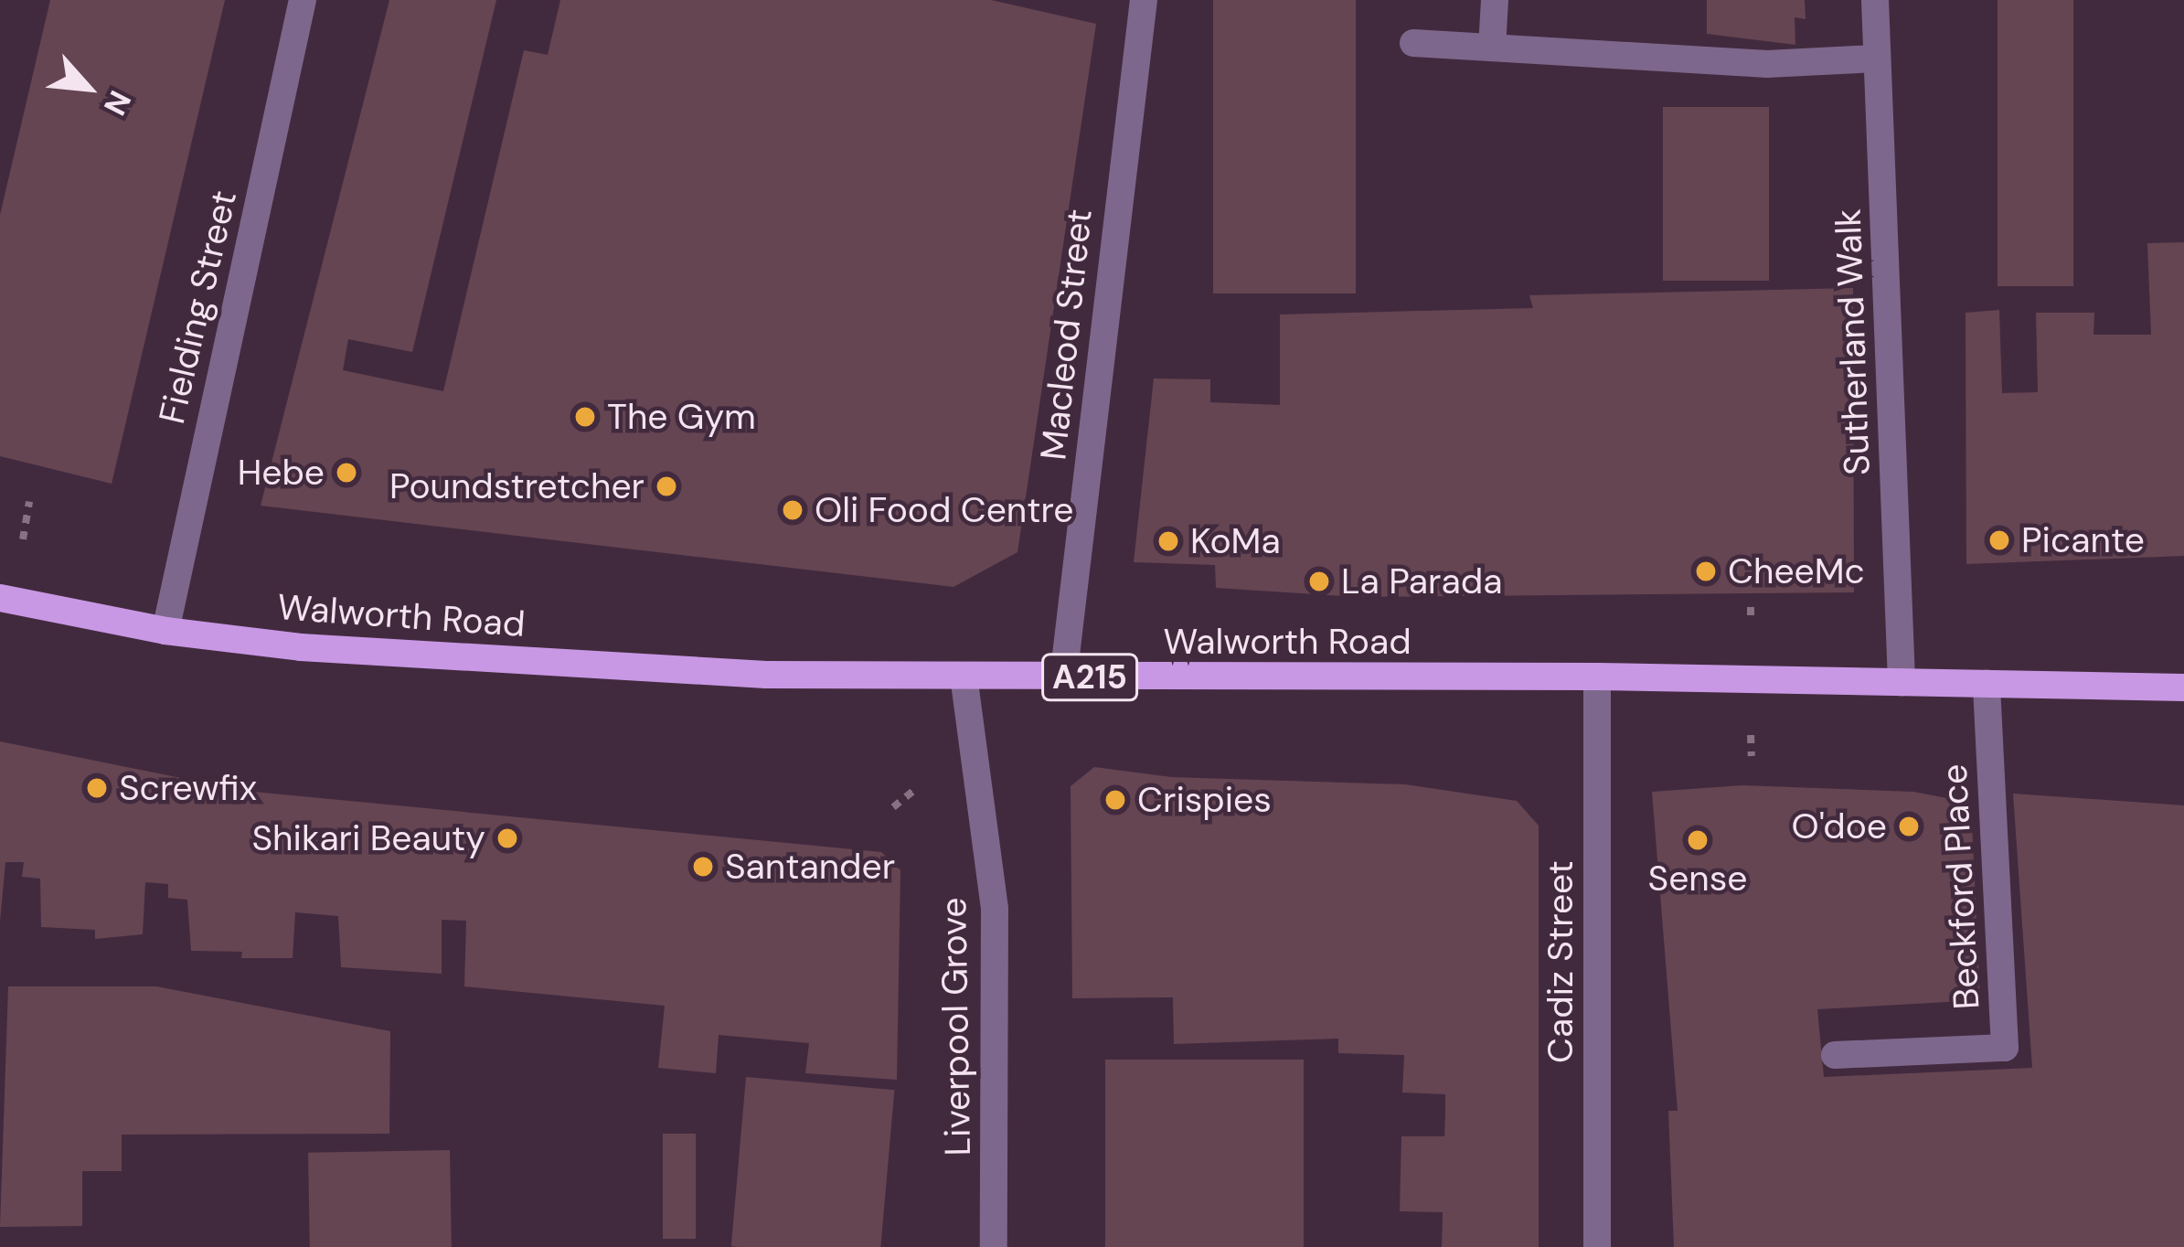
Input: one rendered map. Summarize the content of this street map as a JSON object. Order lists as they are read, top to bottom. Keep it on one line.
{"streets":{"main road":["Walworth Road","A215"],"street":["Fielding Street","Macleod Street","Sutherland Walk","Beckford Place","Cadiz Street","Liverpool Grove"]},"crossings":[["Fielding Street","Walworth Road"],["Macleod Street","Walworth Road"],["Sutherland Walk","Walworth Road"],["Walworth Road","Beckford Place"],["Walworth Road","Cadiz Street"],["Walworth Road","Liverpool Grove"]],"places":["The Gym","Hebe","Poundstretcher","Oli Food Centre","Picante","KoMa","CheeMc","La Parada","Screwfix","Crispies","O'doe","Shikari Beauty","Sense","Santander"],"north":"bottom right"}
